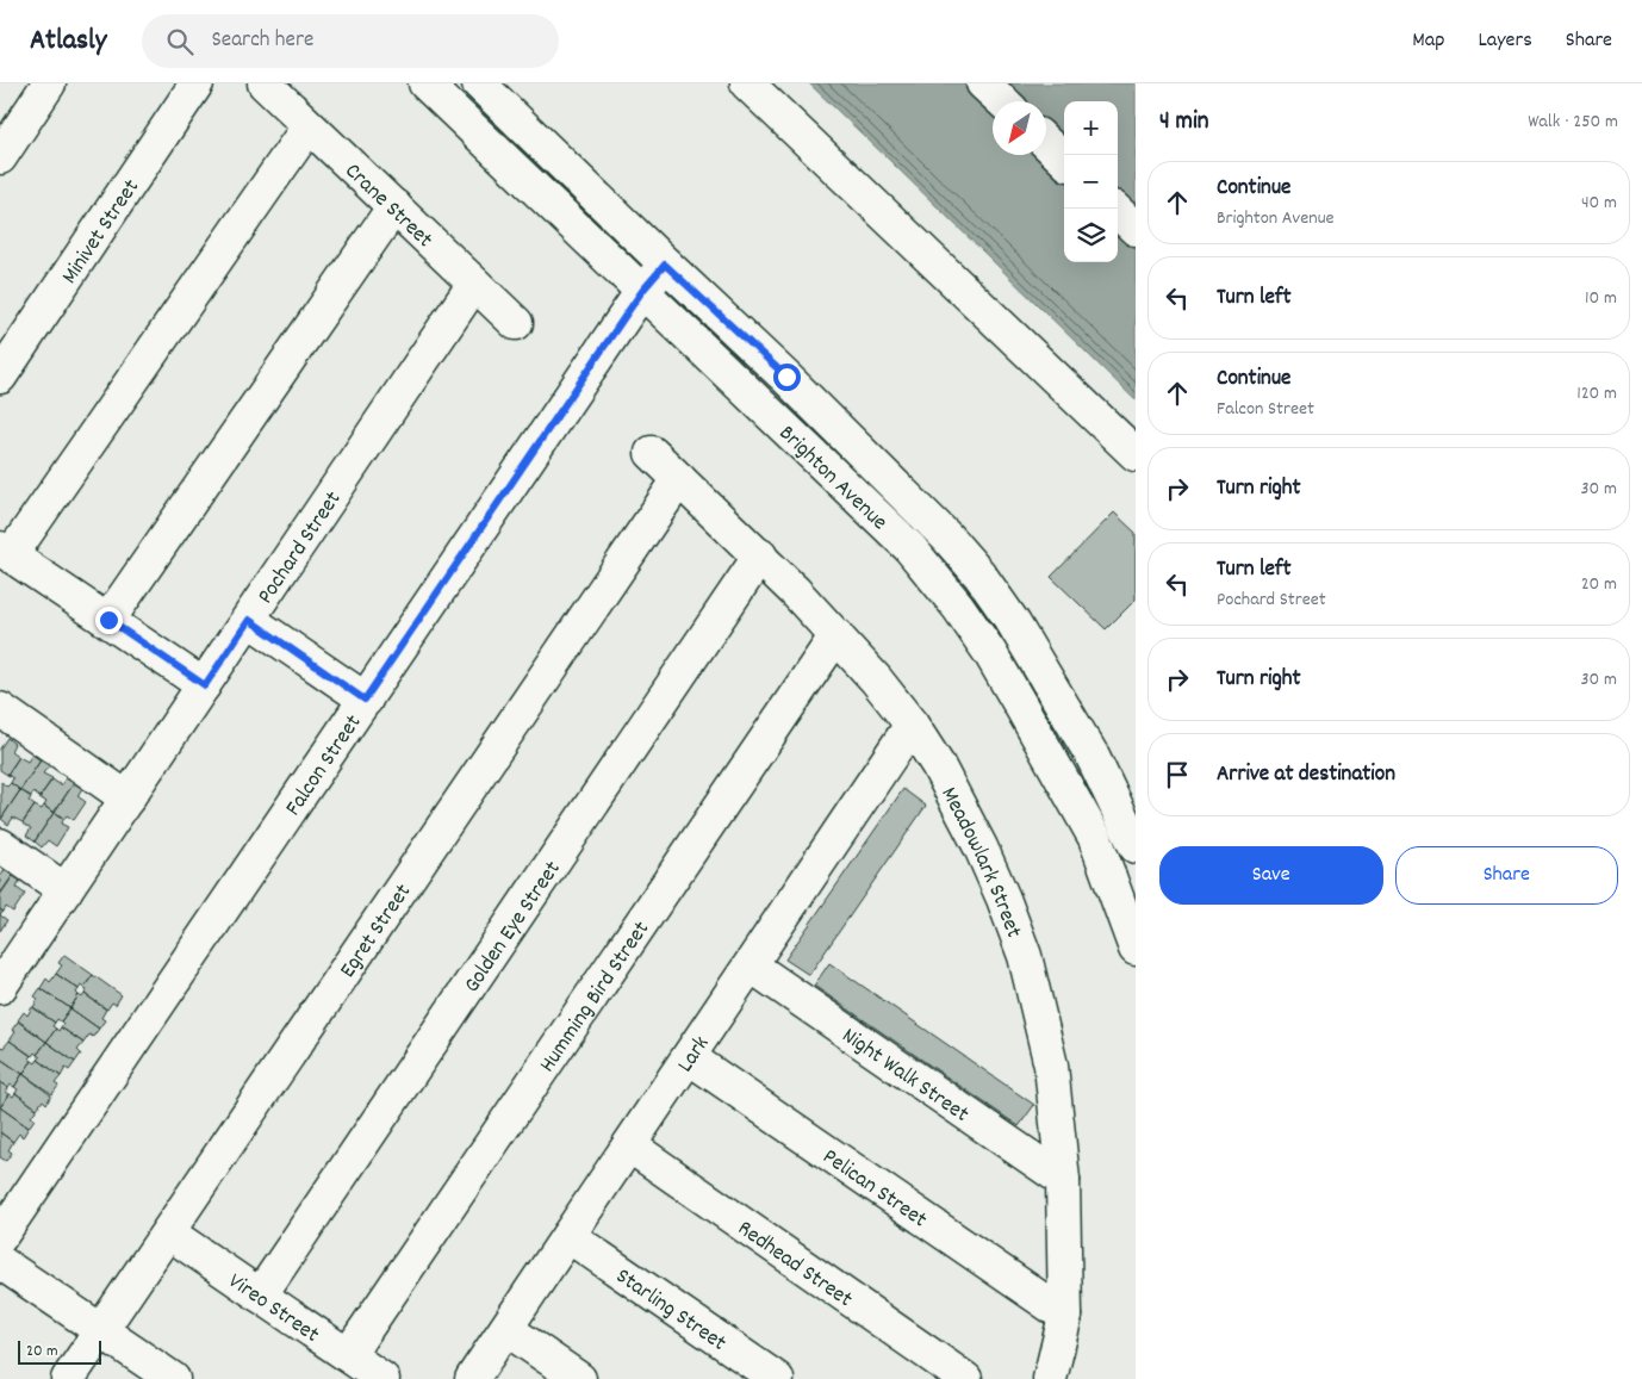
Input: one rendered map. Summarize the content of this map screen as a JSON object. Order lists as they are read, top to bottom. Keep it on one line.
{"streets":{"street":["Crane Street","Minivet Street","Brighton Avenue","Pochard Street","Falcon Street","Meadowlark Street","Golden Eye Street","Egret Street","Humming Bird Street","Lark","Night Walk Street","Pelican Street","Redhead Street","Vireo Street","Starling Street"]},"crossings":[["Crane Street","Pochard Street"],["Brighton Avenue","Falcon Street"],["Meadowlark Street","Golden Eye Street"],["Meadowlark Street","Egret Street"],["Meadowlark Street","Humming Bird Street"],["Meadowlark Street","Lark"],["Meadowlark Street","Night Walk Street"],["Meadowlark Street","Pelican Street"],["Golden Eye Street","Vireo Street"],["Egret Street","Vireo Street"],["Humming Bird Street","Vireo Street"],["Lark","Night Walk Street"],["Lark","Pelican Street"],["Lark","Redhead Street"],["Lark","Starling Street"]],"scale_bar":"20 m","north":"bottom left","page":{"header":"Atlasly","search":"Search here","nav":["Map","Layers","Share"],"heading":["4 min","Walk · 250 m"],"map_buttons":["+","−"],"list":[["Continue","Brighton Avenue","40 m"],["Turn left","10 m"],["Continue","Falcon Street","120 m"],["Turn right","30 m"],["Turn left","Pochard Street","20 m"],["Turn right","30 m"],"Arrive at destination"],"buttons":["Save","Share"],"scale":"20 m"}}
